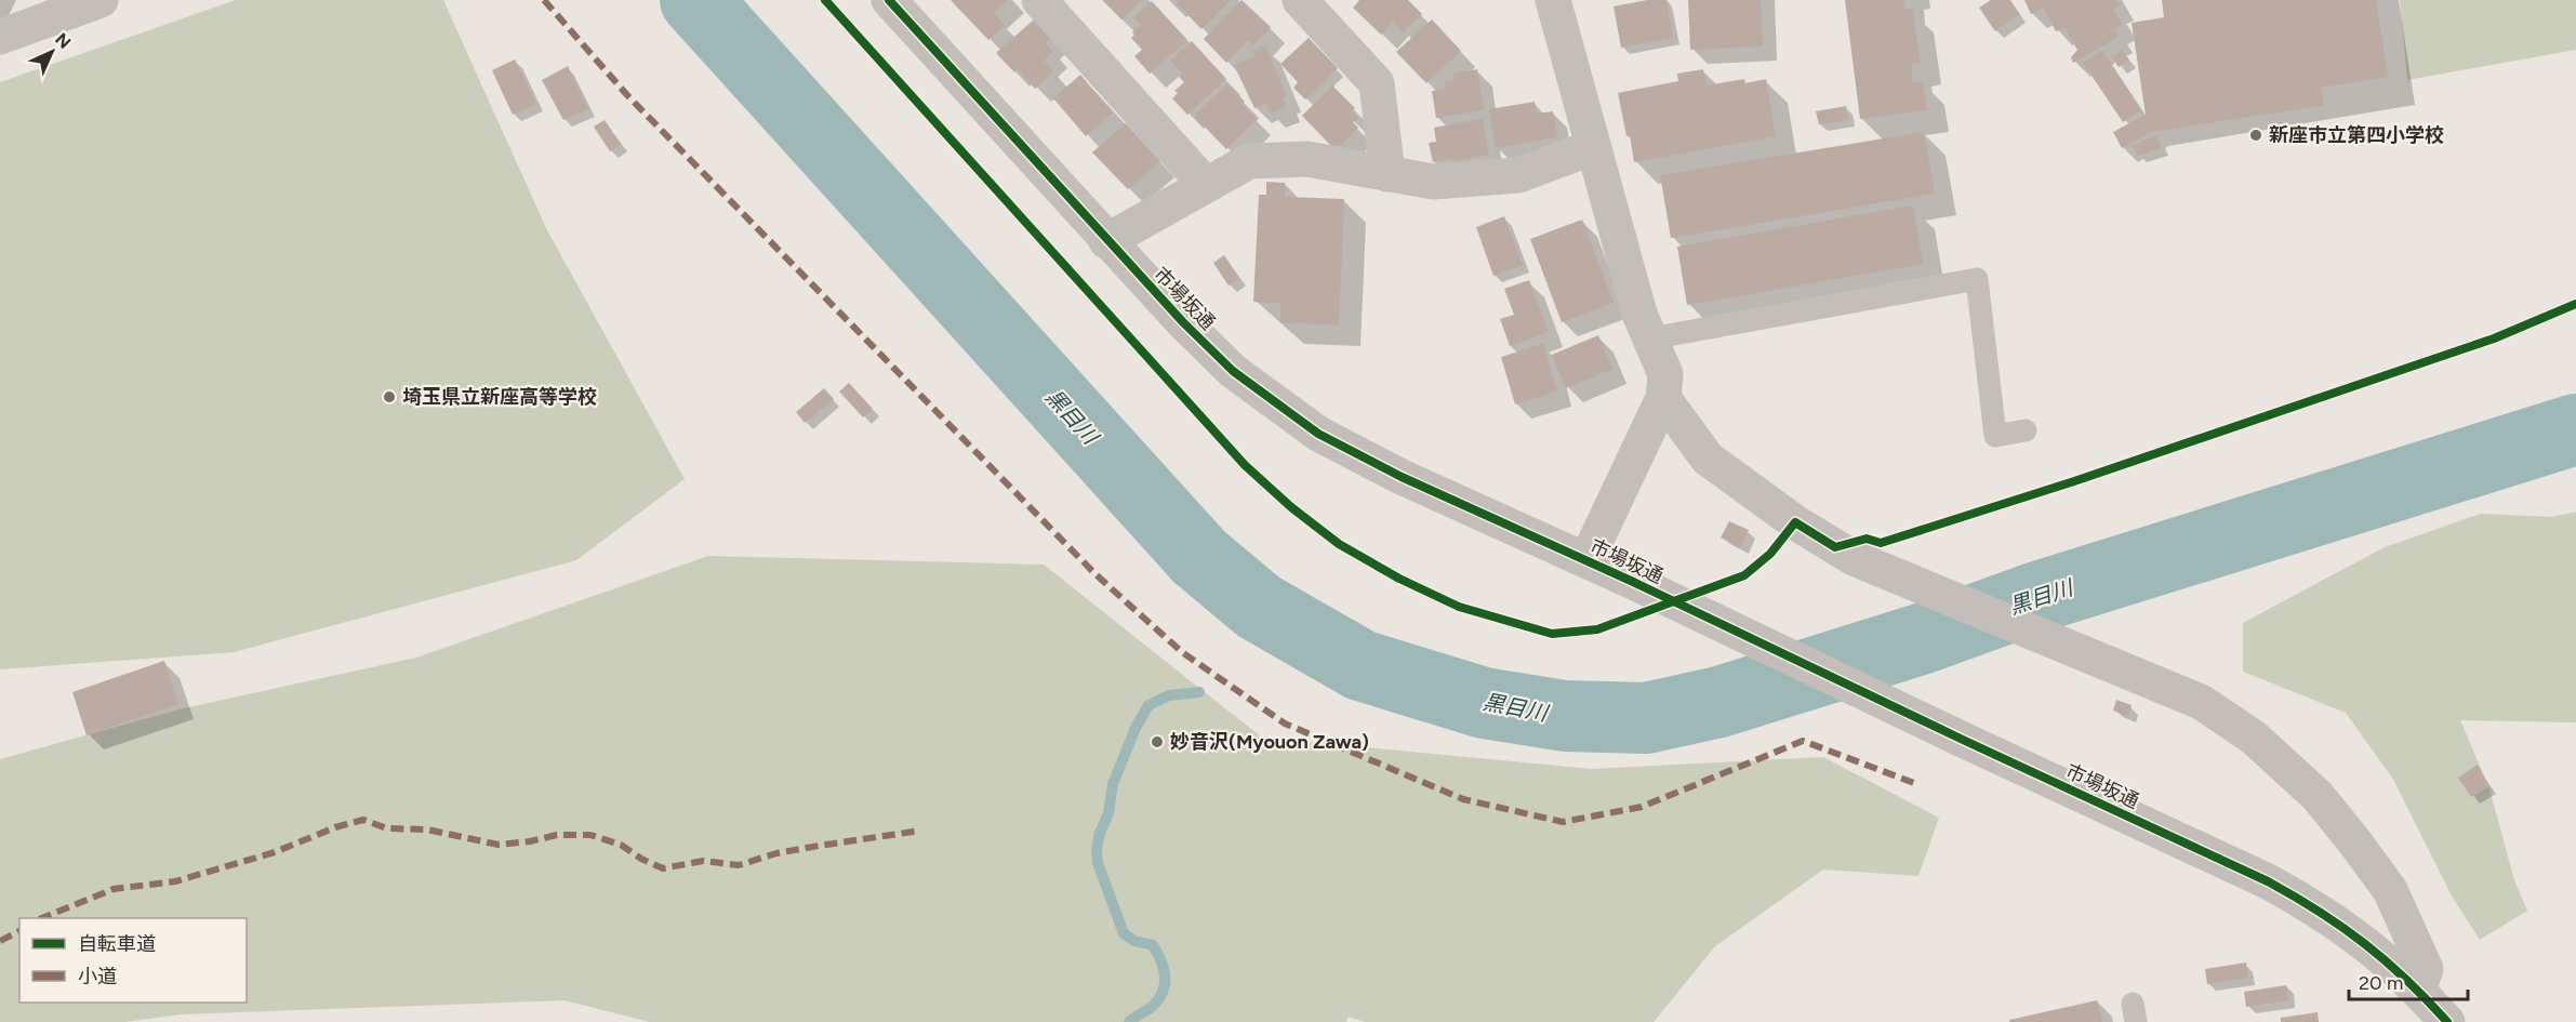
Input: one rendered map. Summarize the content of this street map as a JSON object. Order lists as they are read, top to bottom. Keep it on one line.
{"streets":{"street":["市場坂通"]},"water":["黒目川"],"places":["新座市立第四小学校","埼玉県立新座高等学校","妙音沢(Myouon Zawa)"],"legend":["自転車道","小道"],"scale_bar":"20 m","north":"top right"}
